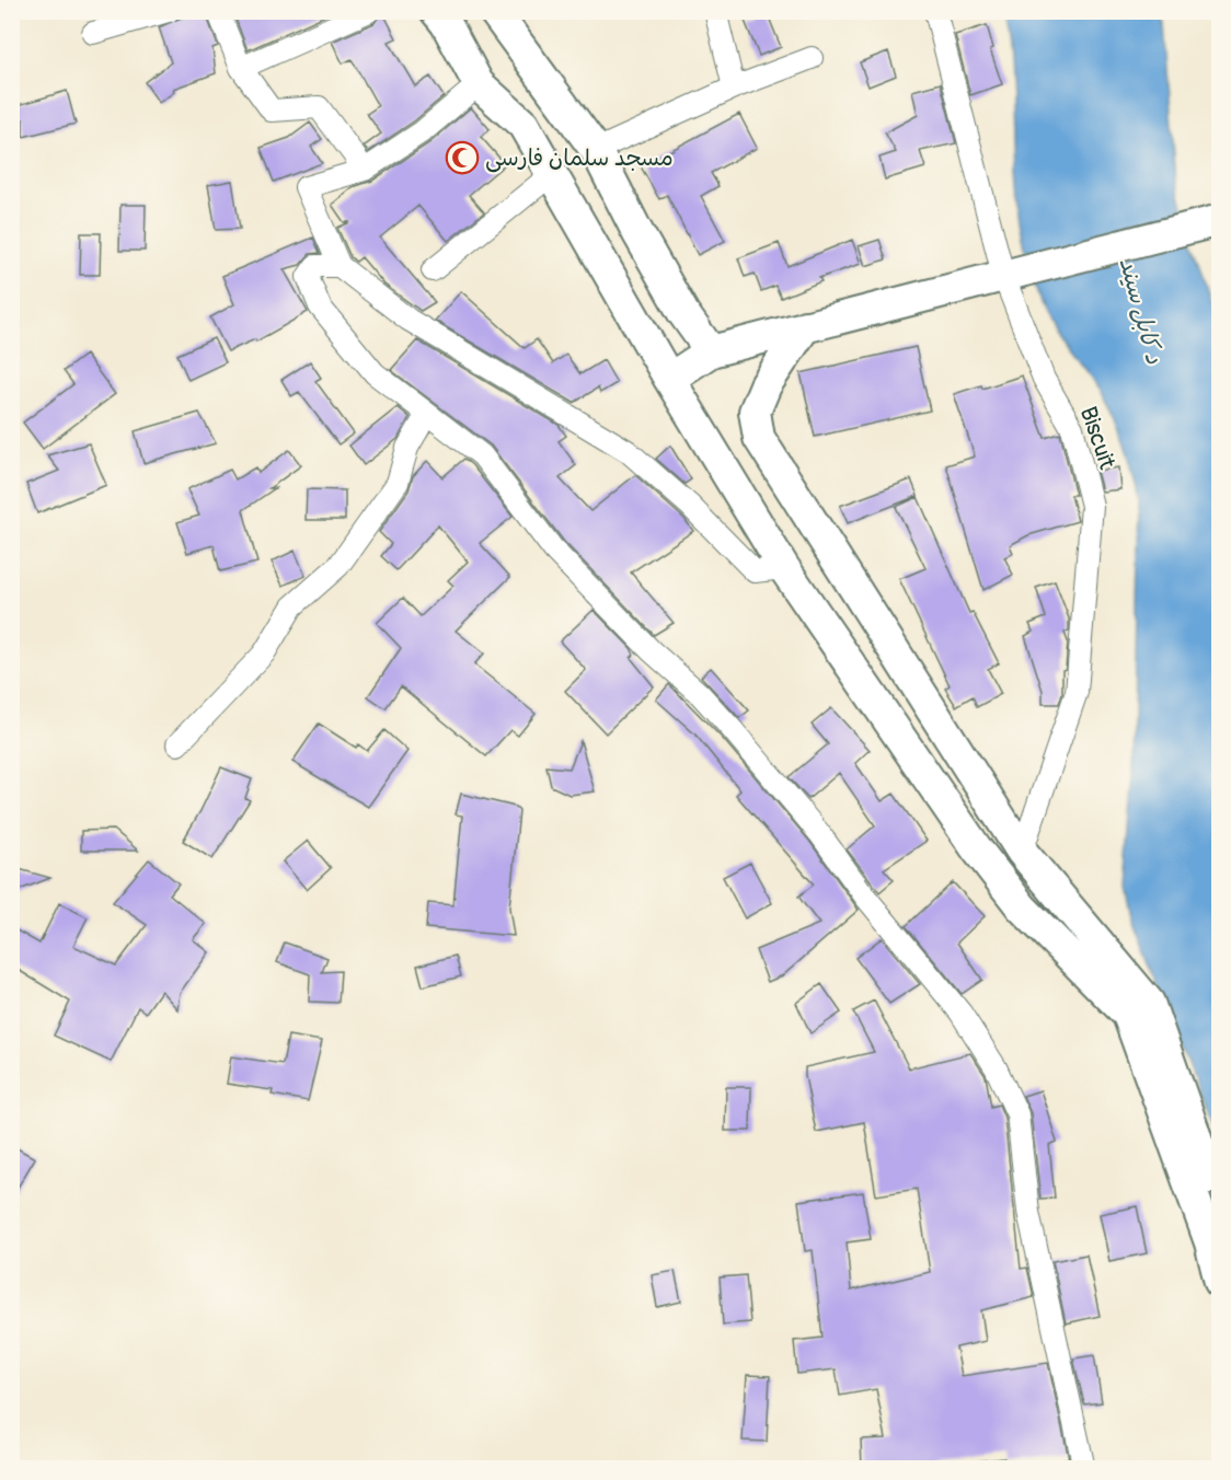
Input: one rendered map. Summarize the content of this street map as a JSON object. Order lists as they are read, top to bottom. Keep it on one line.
{"streets":{"street":["Biscuit"]},"water":["د کابل سيند"],"places":{"mosque":["مسجد سلمان فارسی"]}}
